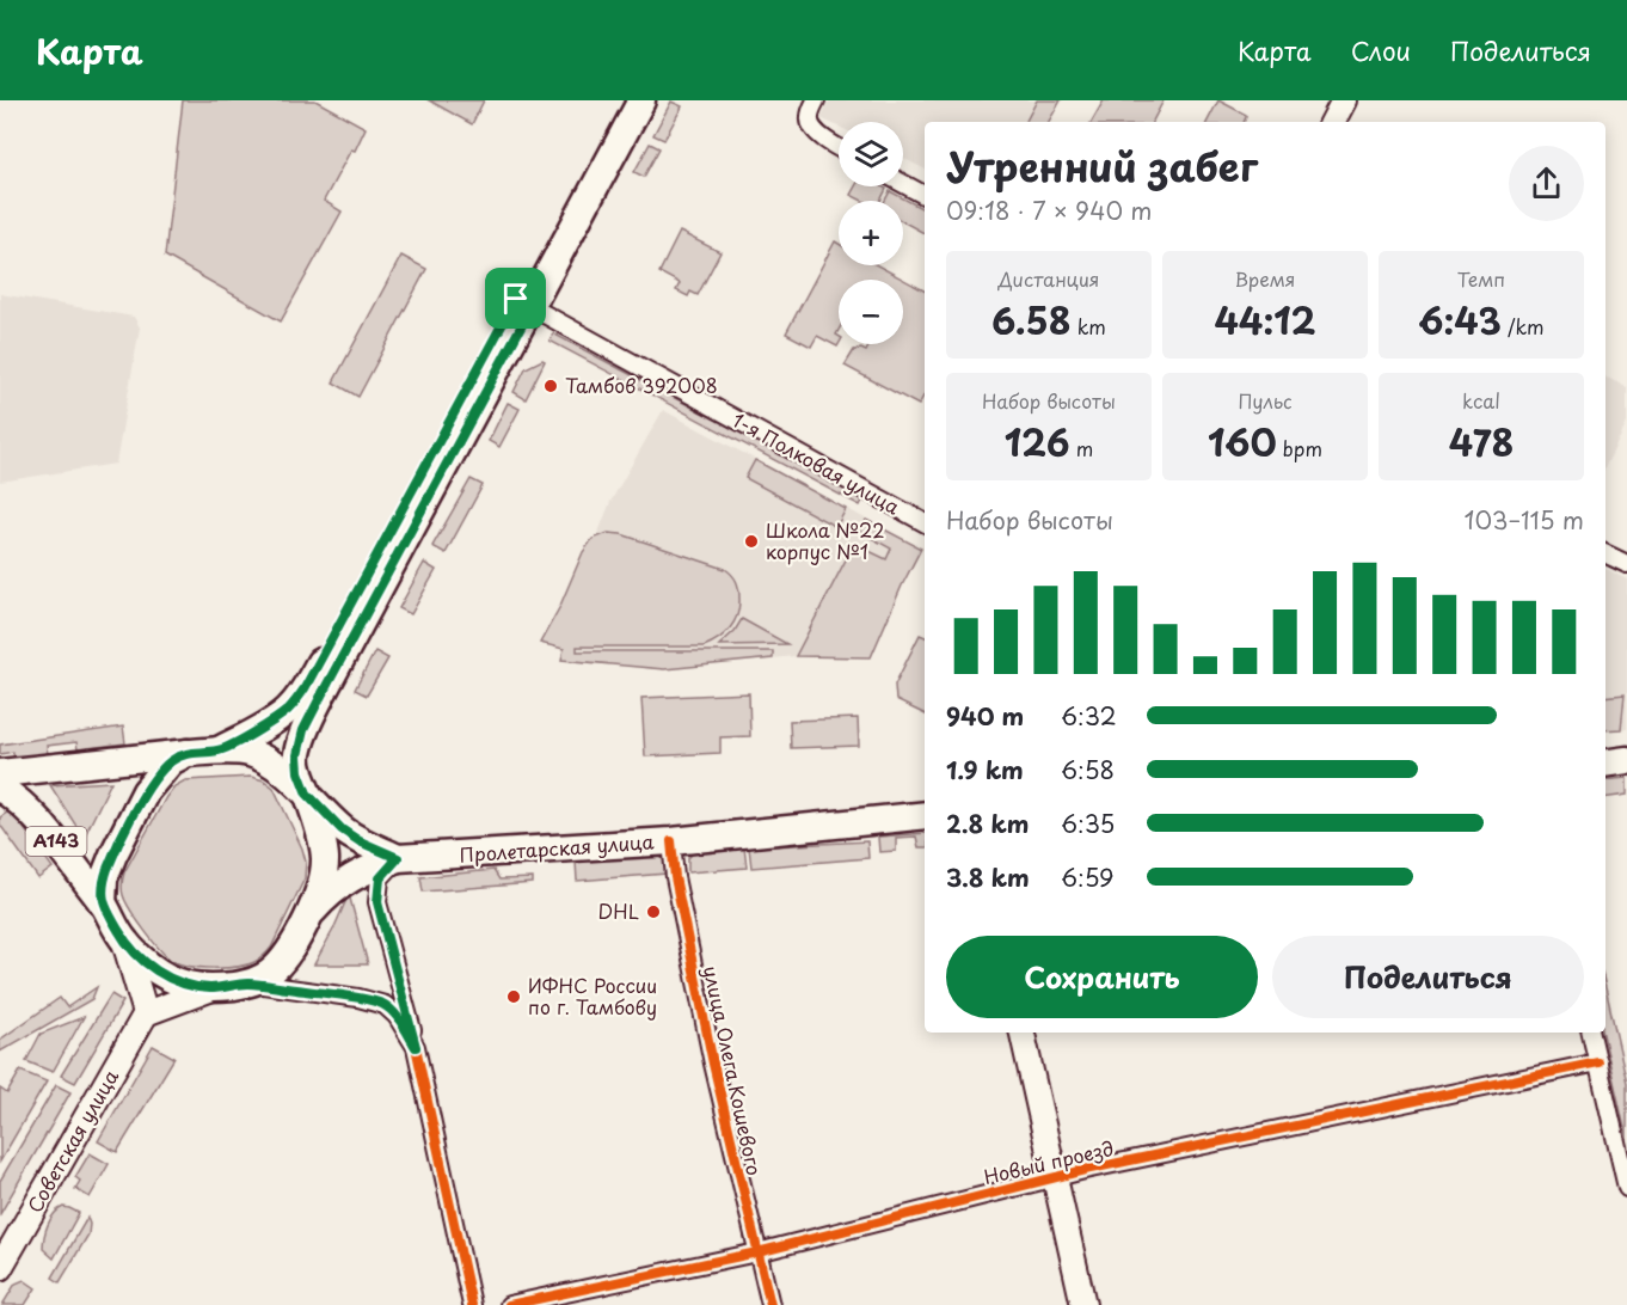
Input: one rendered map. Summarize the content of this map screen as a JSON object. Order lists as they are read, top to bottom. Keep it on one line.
{"streets":{"main road":["А143","Пролетарская улица","Советская улица"],"street":["1-я Полковая улица","улица Олега Кошевого","Новый проезд"]},"crossings":[["Пролетарская улица","улица Олега Кошевого"],["улица Олега Кошевого","Новый проезд"]],"places":["Тамбов 392008","Школа №22 корпус №1","DHL","ИФНС России по г. Тамбову"],"page":{"header":"Карта","nav":["Карта","Слои","Поделиться"],"map_buttons":["+","−"],"heading":["Утренний забег","09:18 · 7 × 940 m"],"stats":[["Дистанция","6.58 km"],["Время","44:12"],["Темп","6:43 /km"],["Набор высоты","126 m"],["Пульс","160 bpm"],["kcal","478"]],"chart":["Набор высоты","103–115 m"],"list":[{"name":"940 m","note":"6:32"},{"name":"1.9 km","note":"6:58"},{"name":"2.8 km","note":"6:35"},{"name":"3.8 km","note":"6:59"}],"buttons":["Сохранить","Поделиться"]}}
